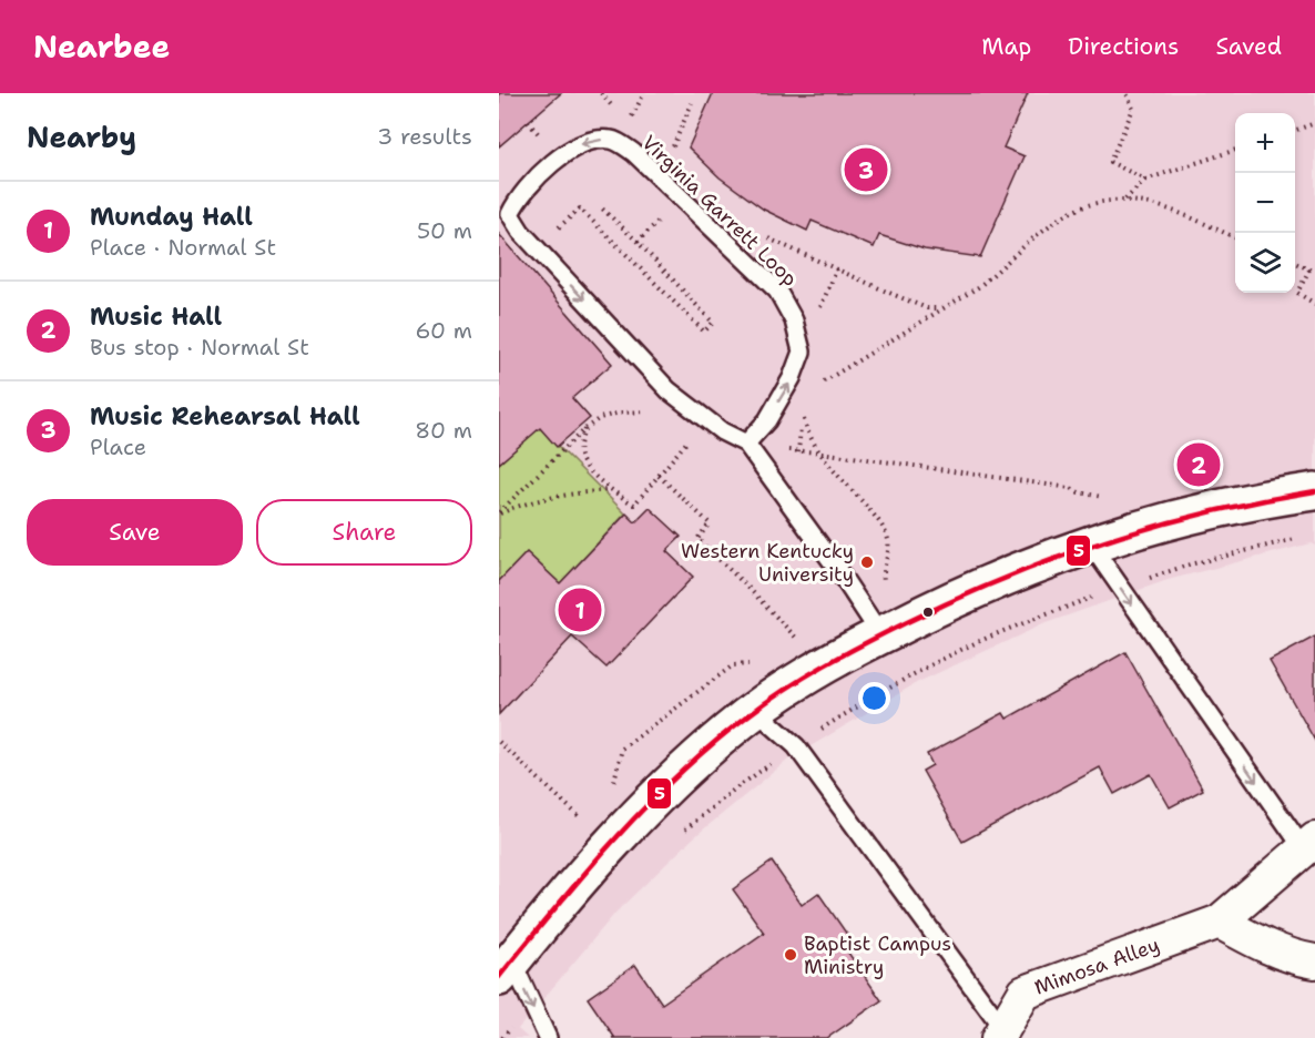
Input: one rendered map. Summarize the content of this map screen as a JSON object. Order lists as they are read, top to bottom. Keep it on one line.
{"streets":{"street":["Mimosa Alley"],"lane":["Virginia Garrett Loop"]},"places":["Western Kentucky University","Baptist Campus Ministry"],"lines":["transit line 5"],"page":{"header":"Nearbee","nav":["Map","Directions","Saved"],"heading":["Nearby","3 results"],"map_buttons":["+","−"],"pins":["3","2","1"],"list":[{"mark":"1","name":"Munday Hall","note":"Place · Normal St","value":"50 m"},{"mark":"2","name":"Music Hall","note":"Bus stop · Normal St","value":"60 m"},{"mark":"3","name":"Music Rehearsal Hall","note":"Place","value":"80 m"}],"buttons":["Save","Share"]}}
